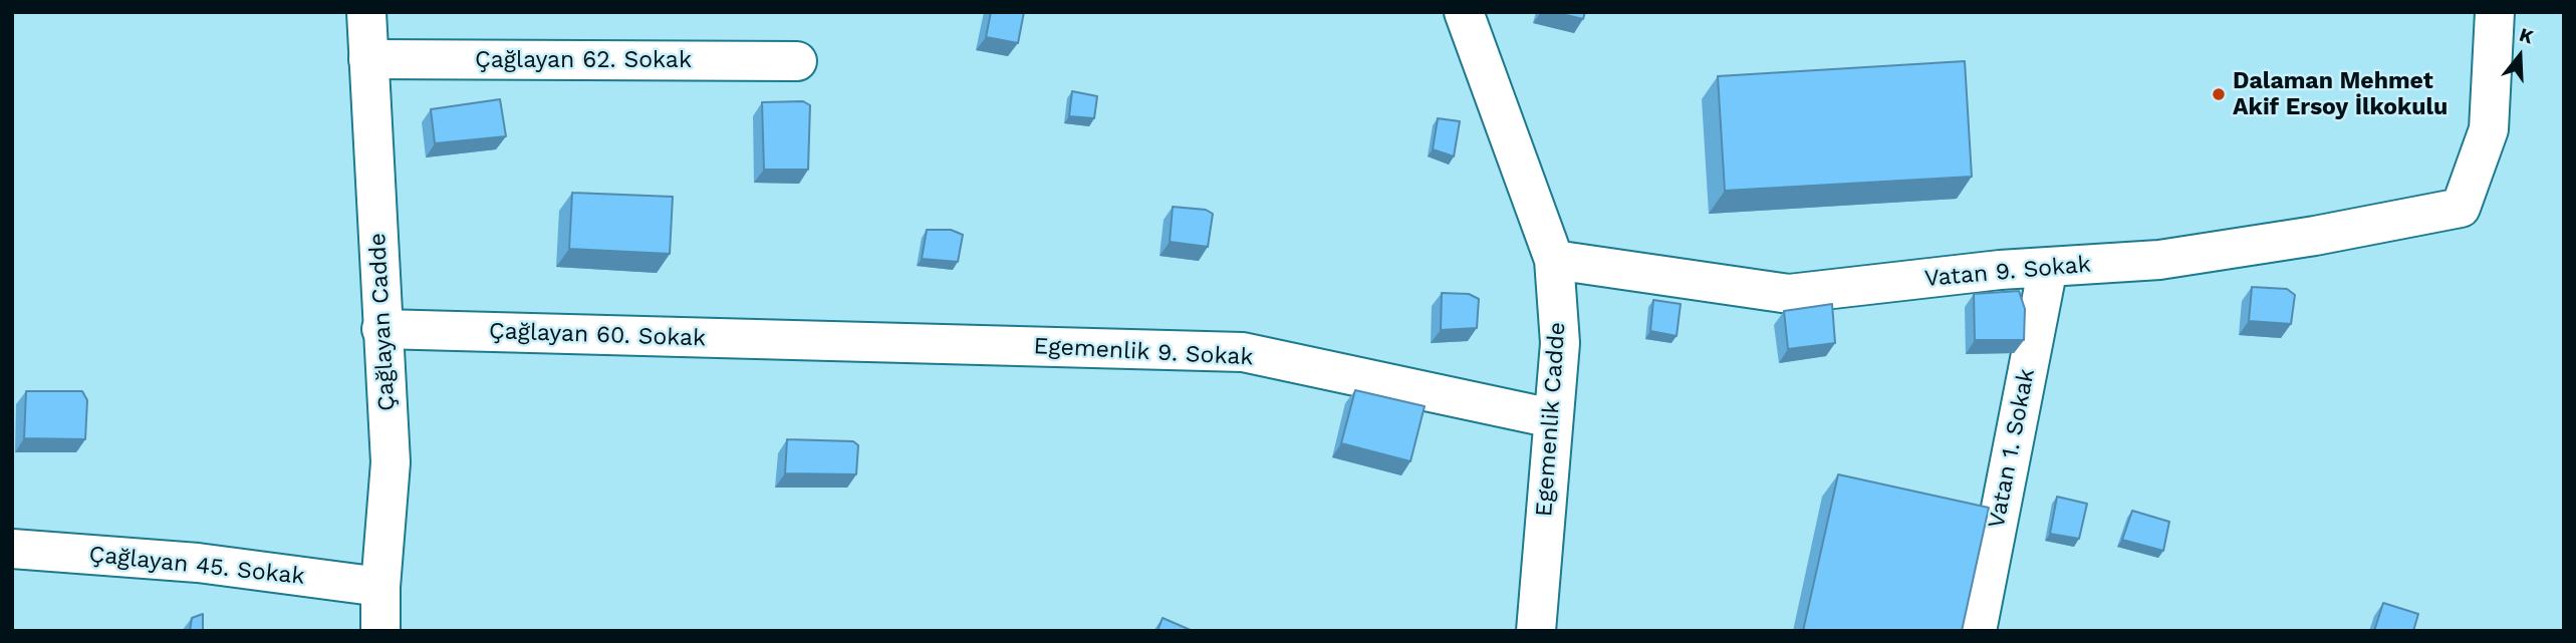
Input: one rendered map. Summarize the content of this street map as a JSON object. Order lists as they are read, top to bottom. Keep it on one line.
{"streets":{"street":["Çağlayan 62. Sokak","Vatan 9. Sokak","Çağlayan Cadde","Çağlayan 60. Sokak","Egemenlik 9. Sokak","Egemenlik Cadde","Vatan 1. Sokak","Çağlayan 45. Sokak"]},"crossings":[["Çağlayan 62. Sokak","Çağlayan Cadde"],["Vatan 9. Sokak","Egemenlik Cadde"],["Vatan 9. Sokak","Vatan 1. Sokak"],["Çağlayan Cadde","Çağlayan 60. Sokak"],["Çağlayan Cadde","Çağlayan 45. Sokak"],["Çağlayan 60. Sokak","Egemenlik 9. Sokak"],["Egemenlik 9. Sokak","Egemenlik Cadde"]],"places":["Dalaman Mehmet Akif Ersoy İlkokulu"],"north":"top"}
